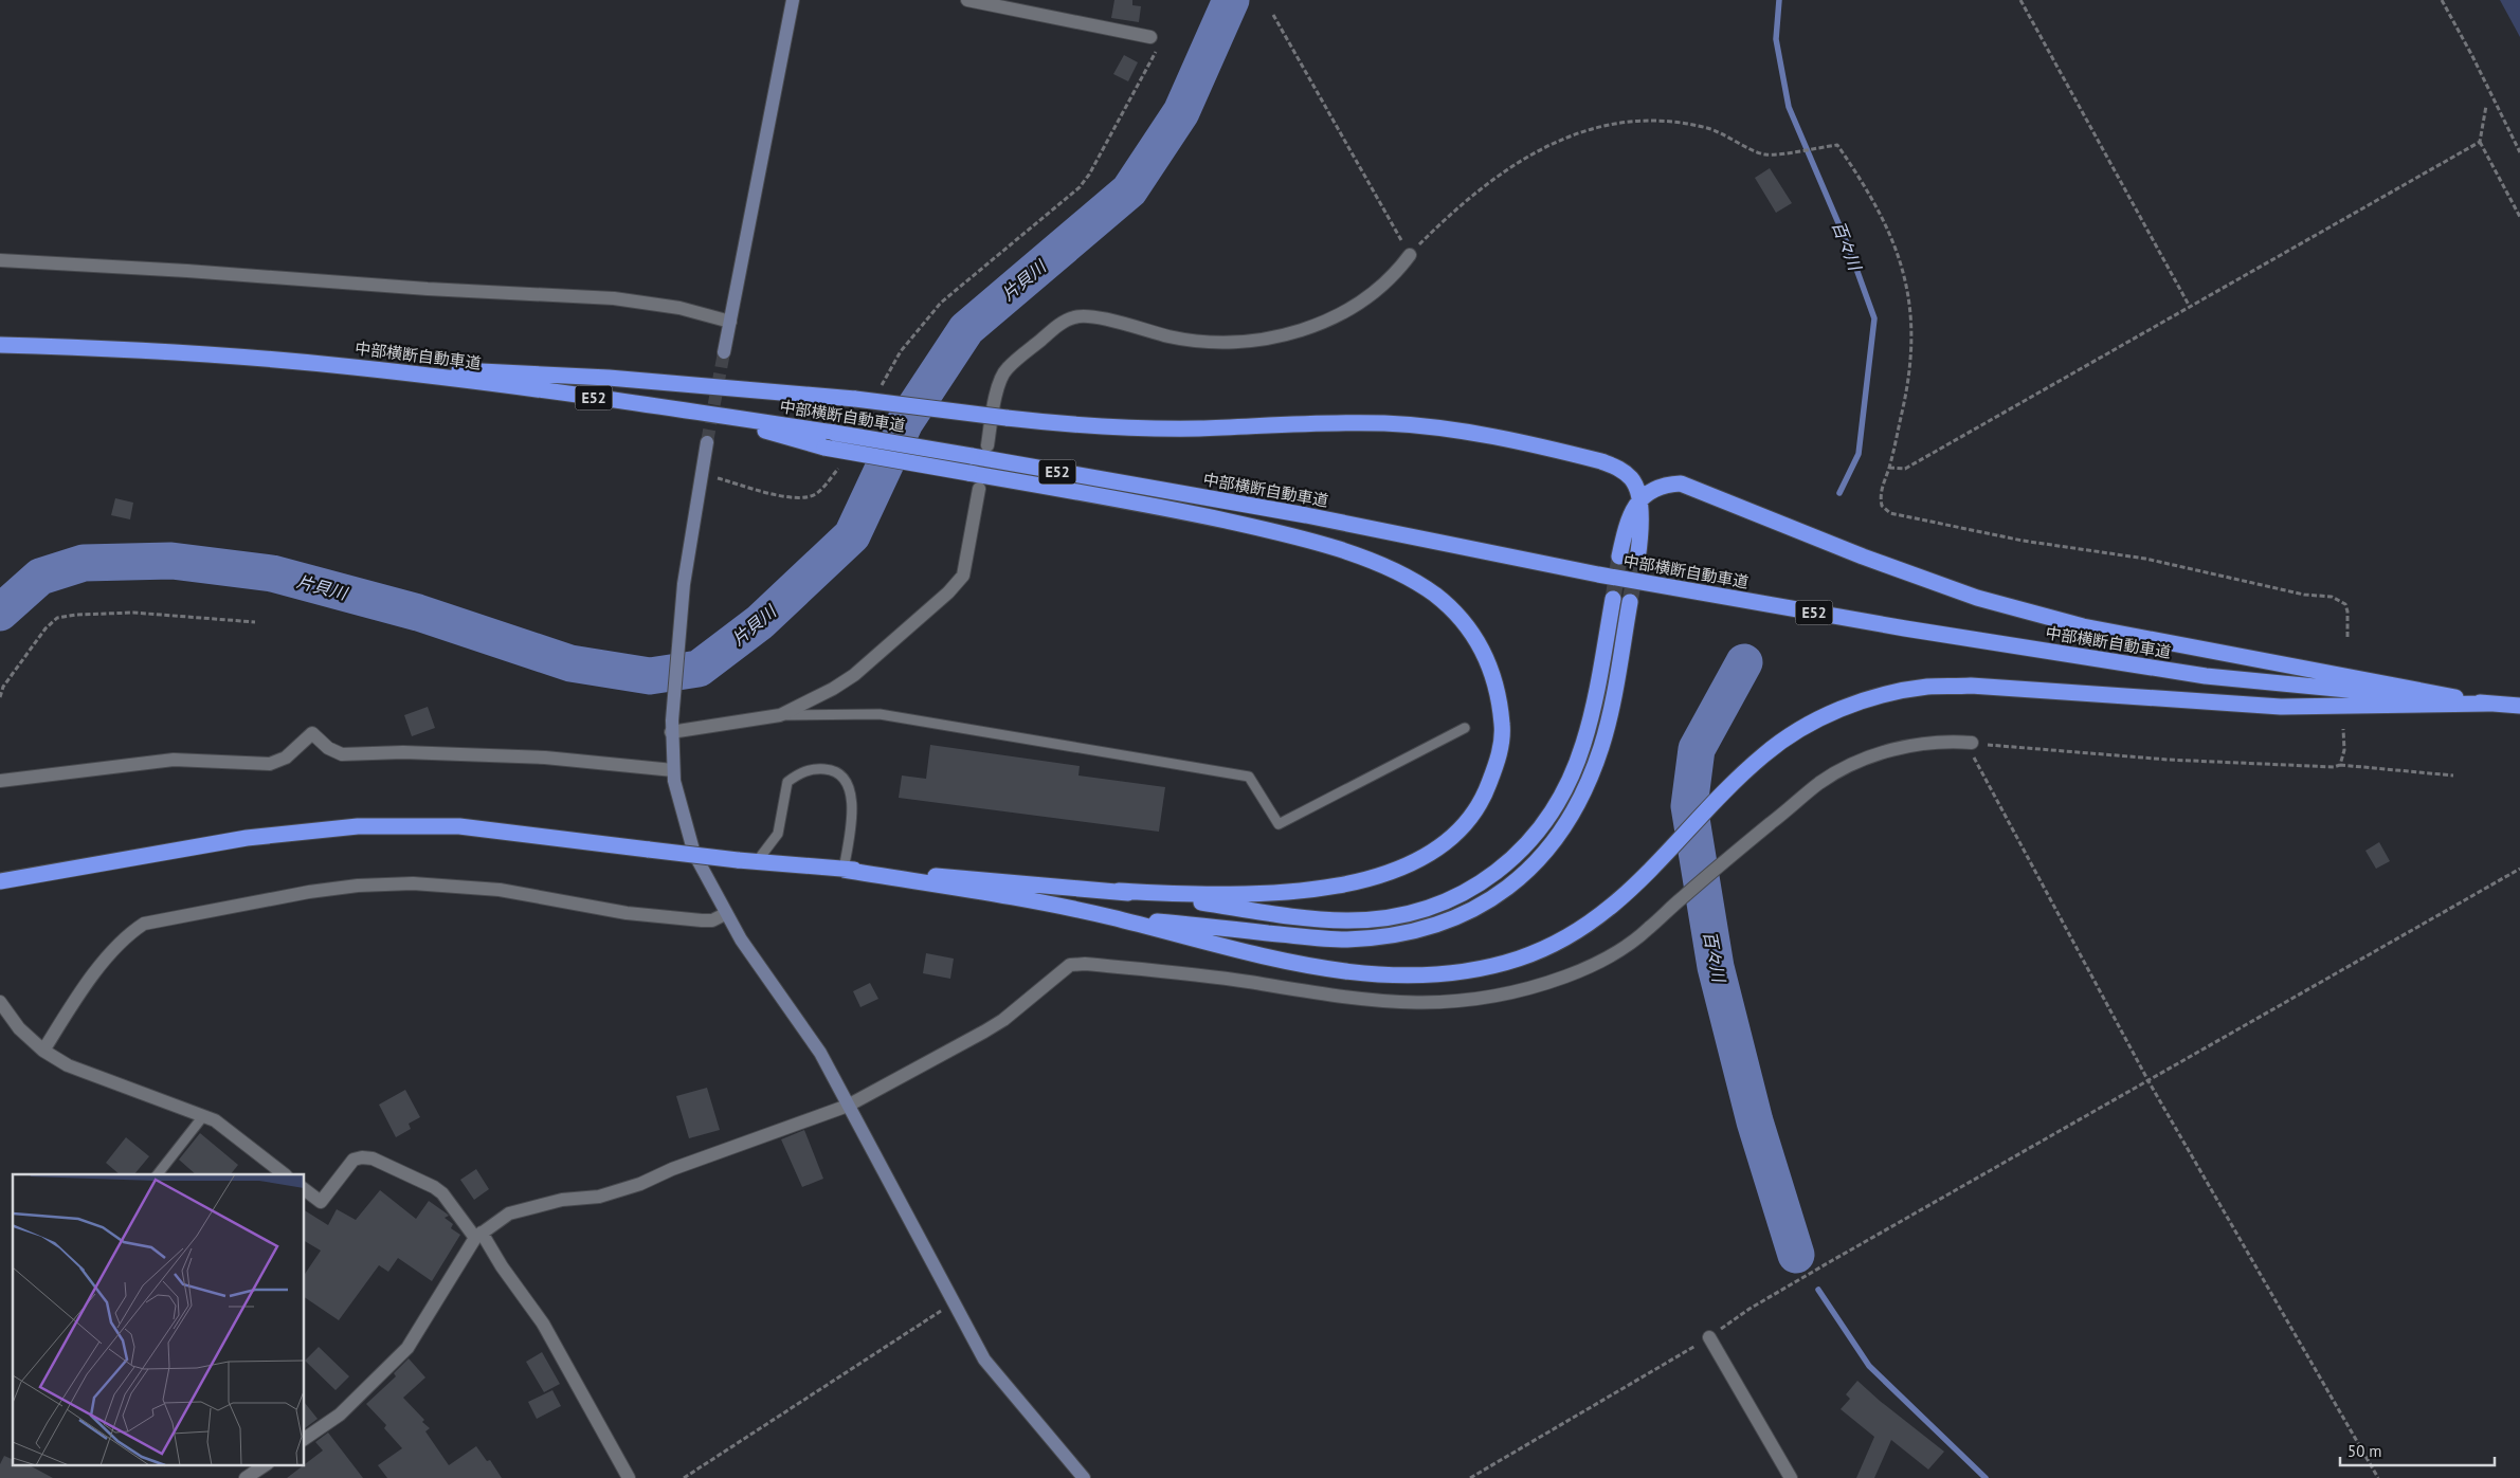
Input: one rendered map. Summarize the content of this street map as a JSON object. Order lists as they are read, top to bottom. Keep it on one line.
{"streets":{"highway":["中部横断自動車道","E52"]},"water":["百々川","片貝川"],"scale_bar":"50 m"}
